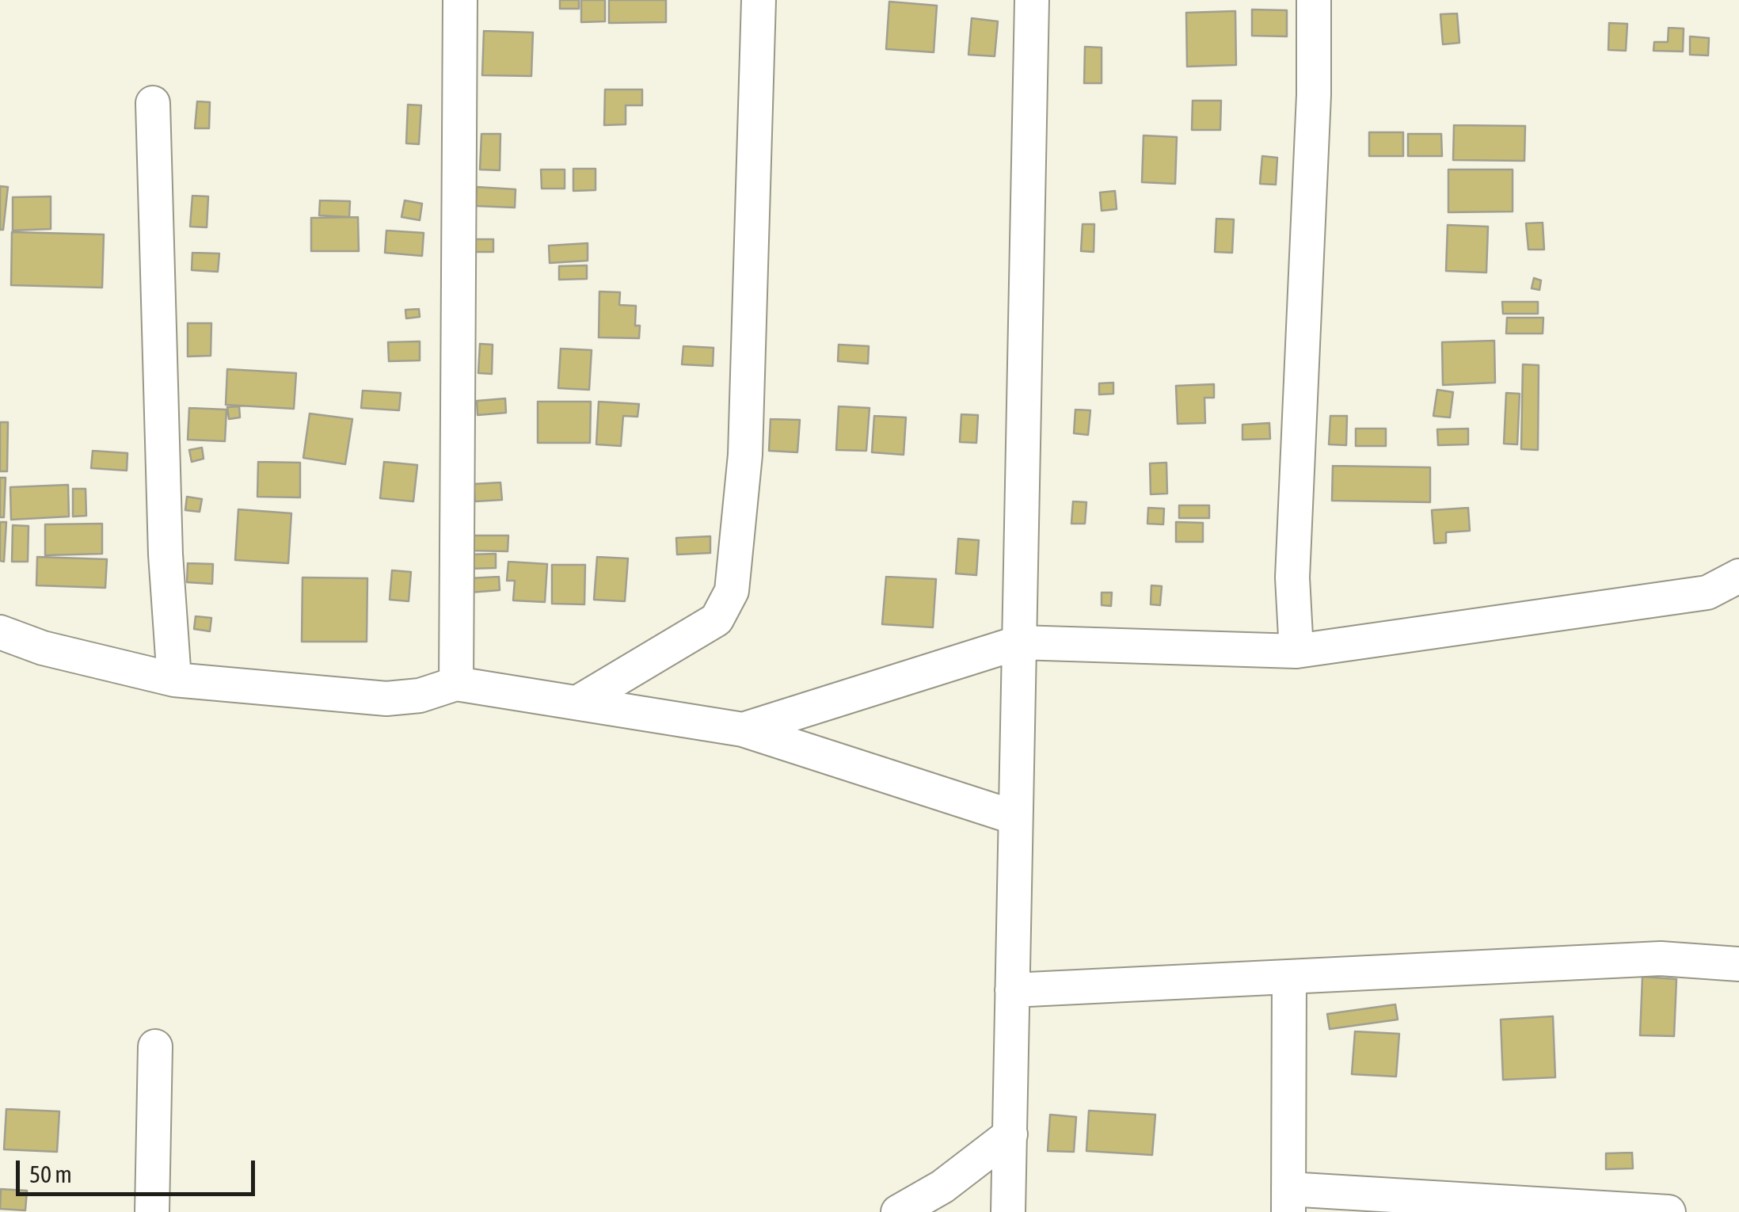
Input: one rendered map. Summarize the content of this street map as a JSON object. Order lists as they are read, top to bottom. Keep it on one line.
{"scale_bar":"50 m"}
